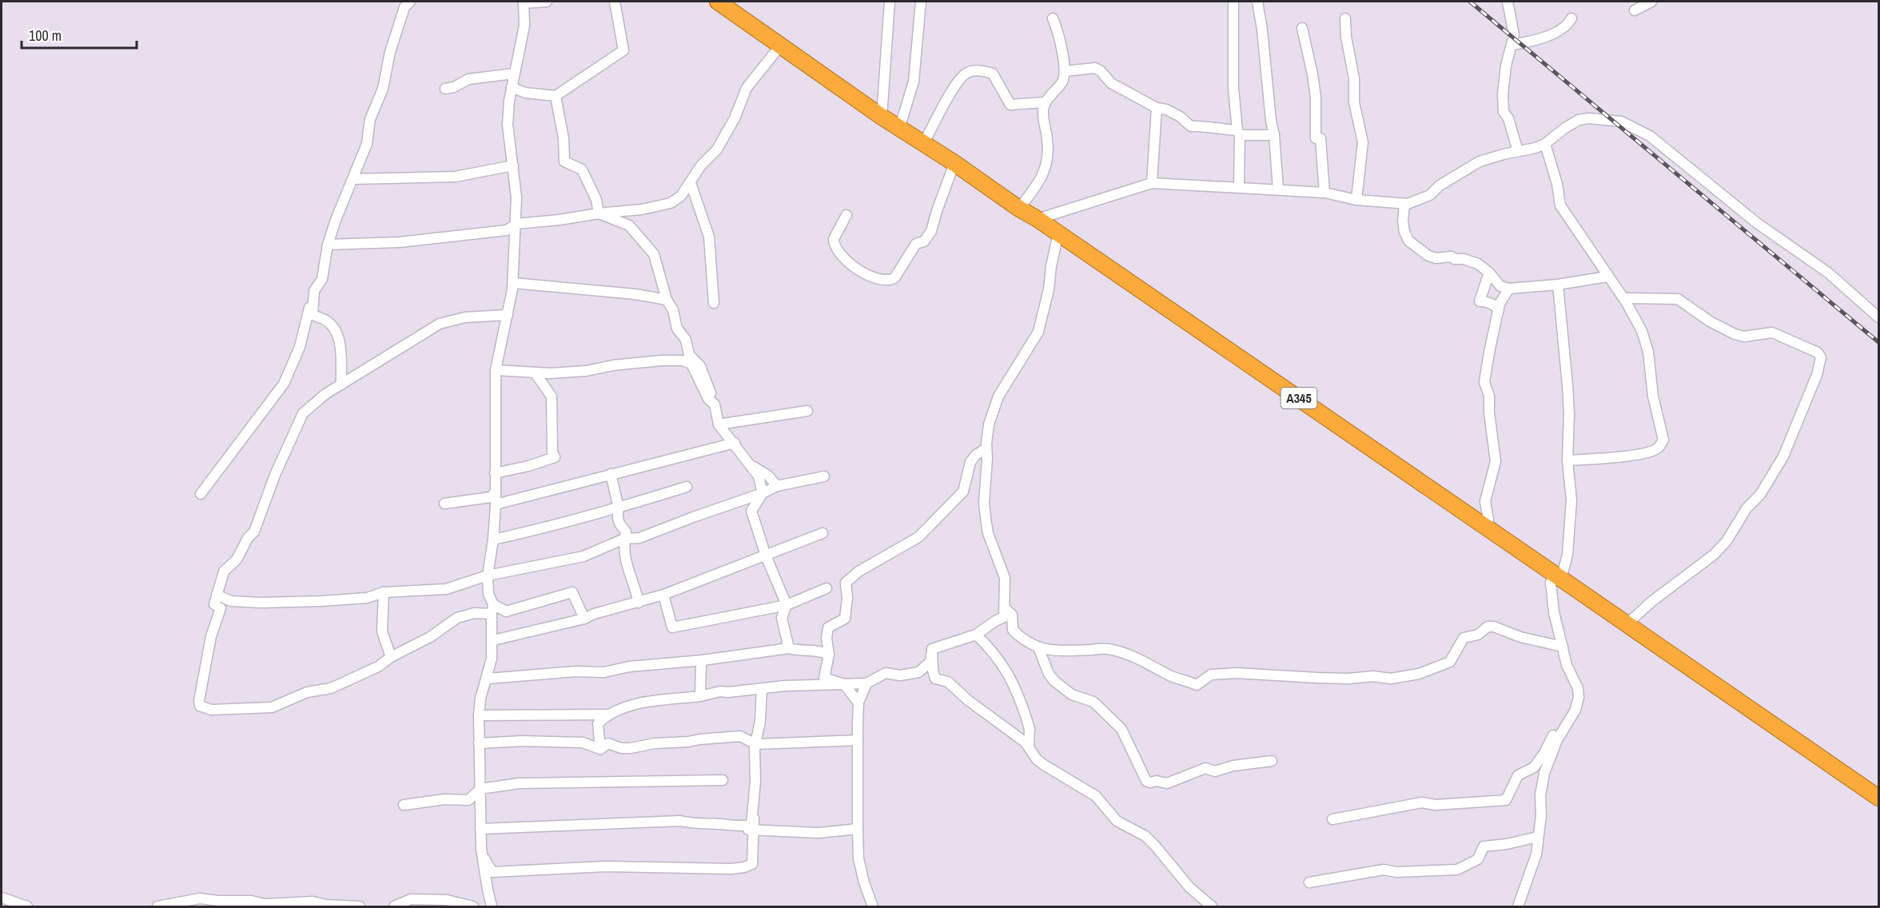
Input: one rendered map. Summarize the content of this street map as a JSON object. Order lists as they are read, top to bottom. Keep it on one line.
{"streets":{"highway":["A345"]},"scale_bar":"100 m"}
